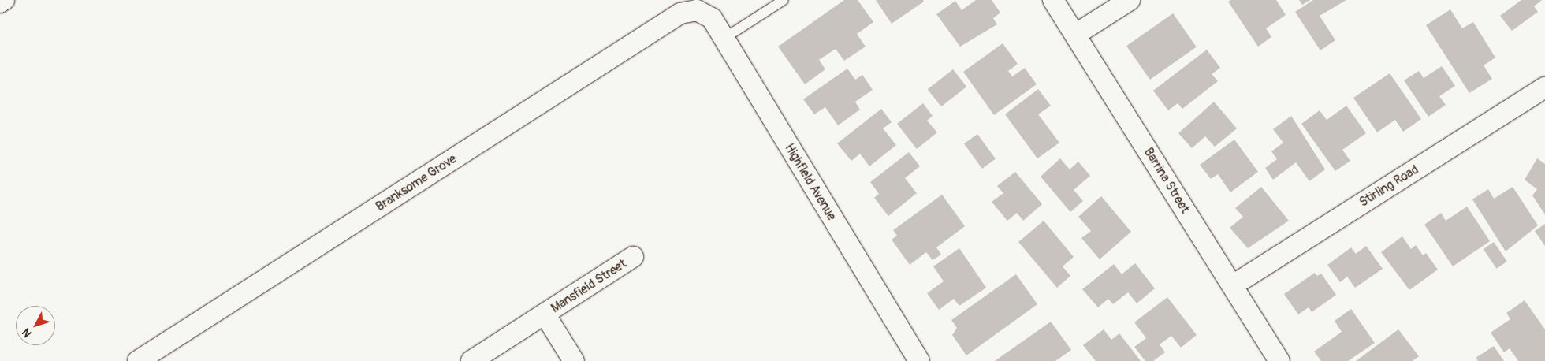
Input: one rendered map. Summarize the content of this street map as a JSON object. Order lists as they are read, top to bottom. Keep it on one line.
{"streets":{"street":["Barrina Street","Highfield Avenue","Branksome Grove","Stirling Road","Mansfield Street"]},"crossings":[["Barrina Street","Stirling Road"],["Highfield Avenue","Branksome Grove"]],"north":"bottom left"}
